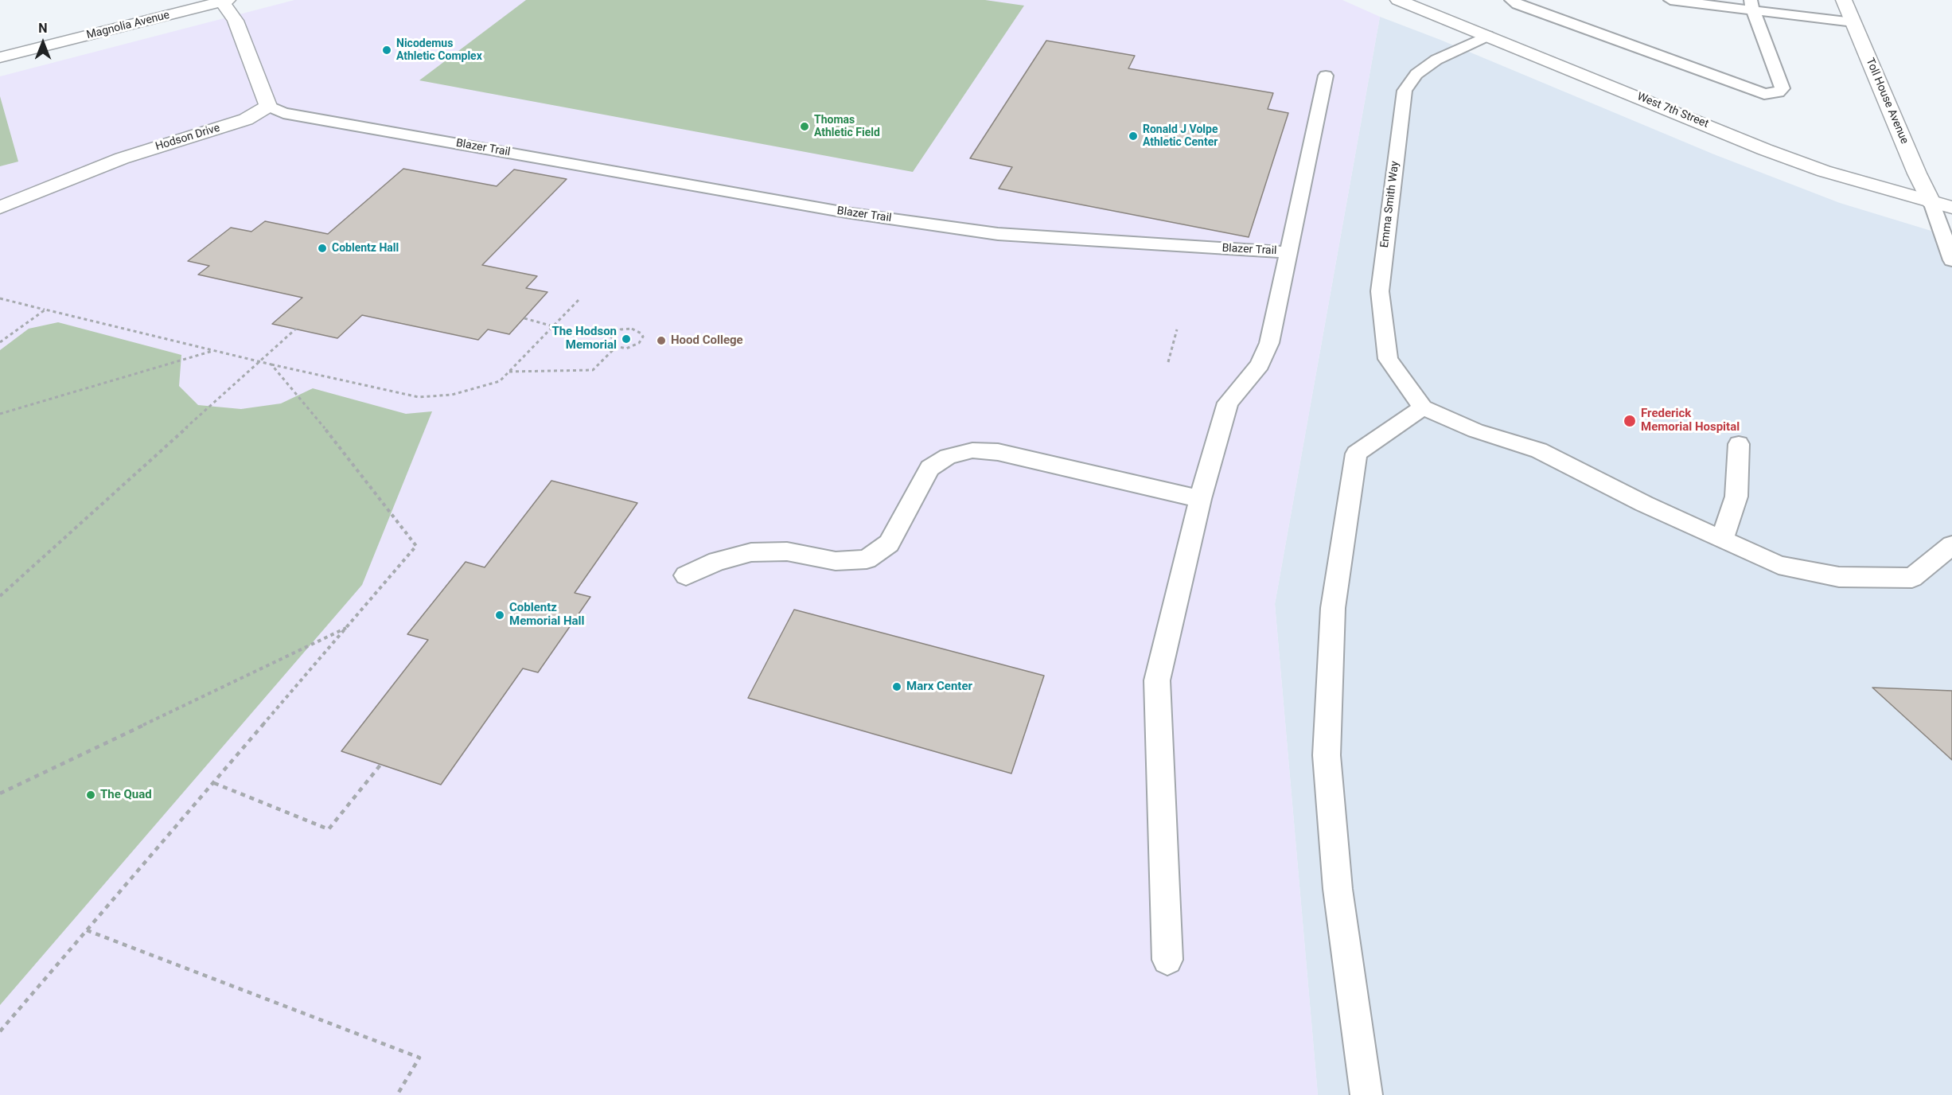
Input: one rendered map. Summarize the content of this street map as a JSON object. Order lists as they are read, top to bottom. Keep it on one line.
{"streets":{"street":["Magnolia Avenue","Toll House Avenue","West 7th Street","Hodson Drive"],"lane":["Blazer Trail","Emma Smith Way"]},"crossings":[["Toll House Avenue","West 7th Street"],["West 7th Street","Emma Smith Way"],["Hodson Drive","Blazer Trail"]],"places":["Nicodemus Athletic Complex","Thomas Athletic Field","Ronald J Volpe Athletic Center","Coblentz Hall","The Hodson Memorial","Hood College","Frederick Memorial Hospital","Coblentz Memorial Hall","Marx Center","The Quad"],"north":"top"}
